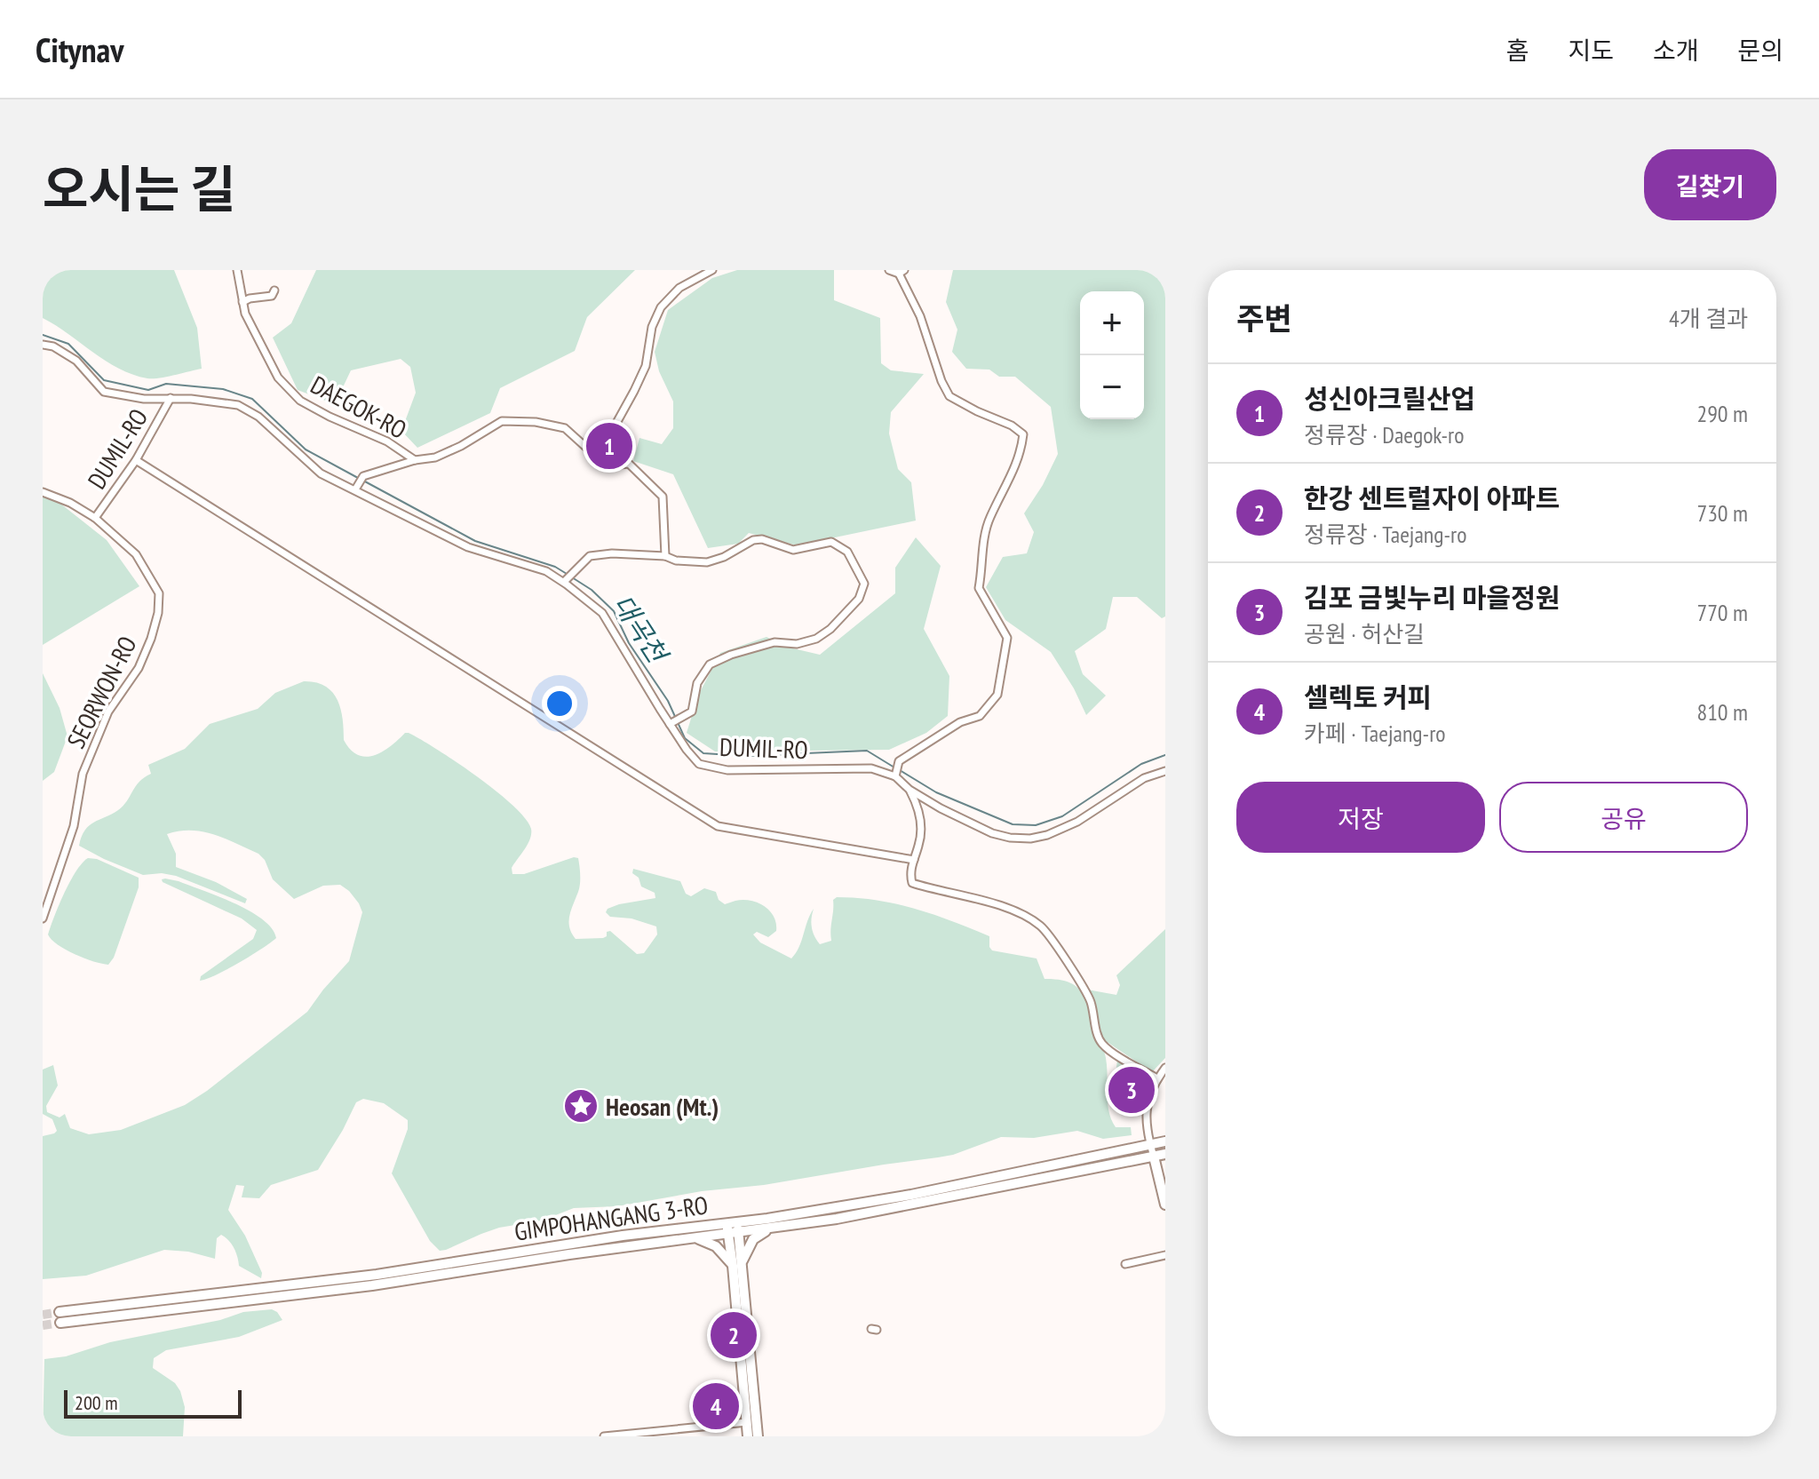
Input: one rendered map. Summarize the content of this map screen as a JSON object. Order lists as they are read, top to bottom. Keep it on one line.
{"streets":{"street":["DAEGOK-RO","DUMIL-RO","SEORWON-RO","GIMPOHANGANG 3-RO"]},"crossings":[["DUMIL-RO","SEORWON-RO"]],"water":["대곡천"],"places":{"place":["Heosan (Mt.)"]},"scale_bar":"200 m","page":{"header":"Citynav","nav":["홈","지도","소개","문의"],"title":"오시는 길","buttons":["길찾기",["저장","공유"]],"heading":["주변","4개 결과"],"map_buttons":["+","−"],"list":[{"mark":"1","name":"성신아크릴산업","note":"정류장 · Daegok-ro","value":"290 m"},{"mark":"2","name":"한강 센트럴자이 아파트","note":"정류장 · Taejang-ro","value":"730 m"},{"mark":"3","name":"김포 금빛누리 마을정원","note":"공원 · 허산길","value":"770 m"},{"mark":"4","name":"셀렉토 커피","note":"카페 · Taejang-ro","value":"810 m"}],"pins":["1","3","2","4"],"scale":"200 m"}}
